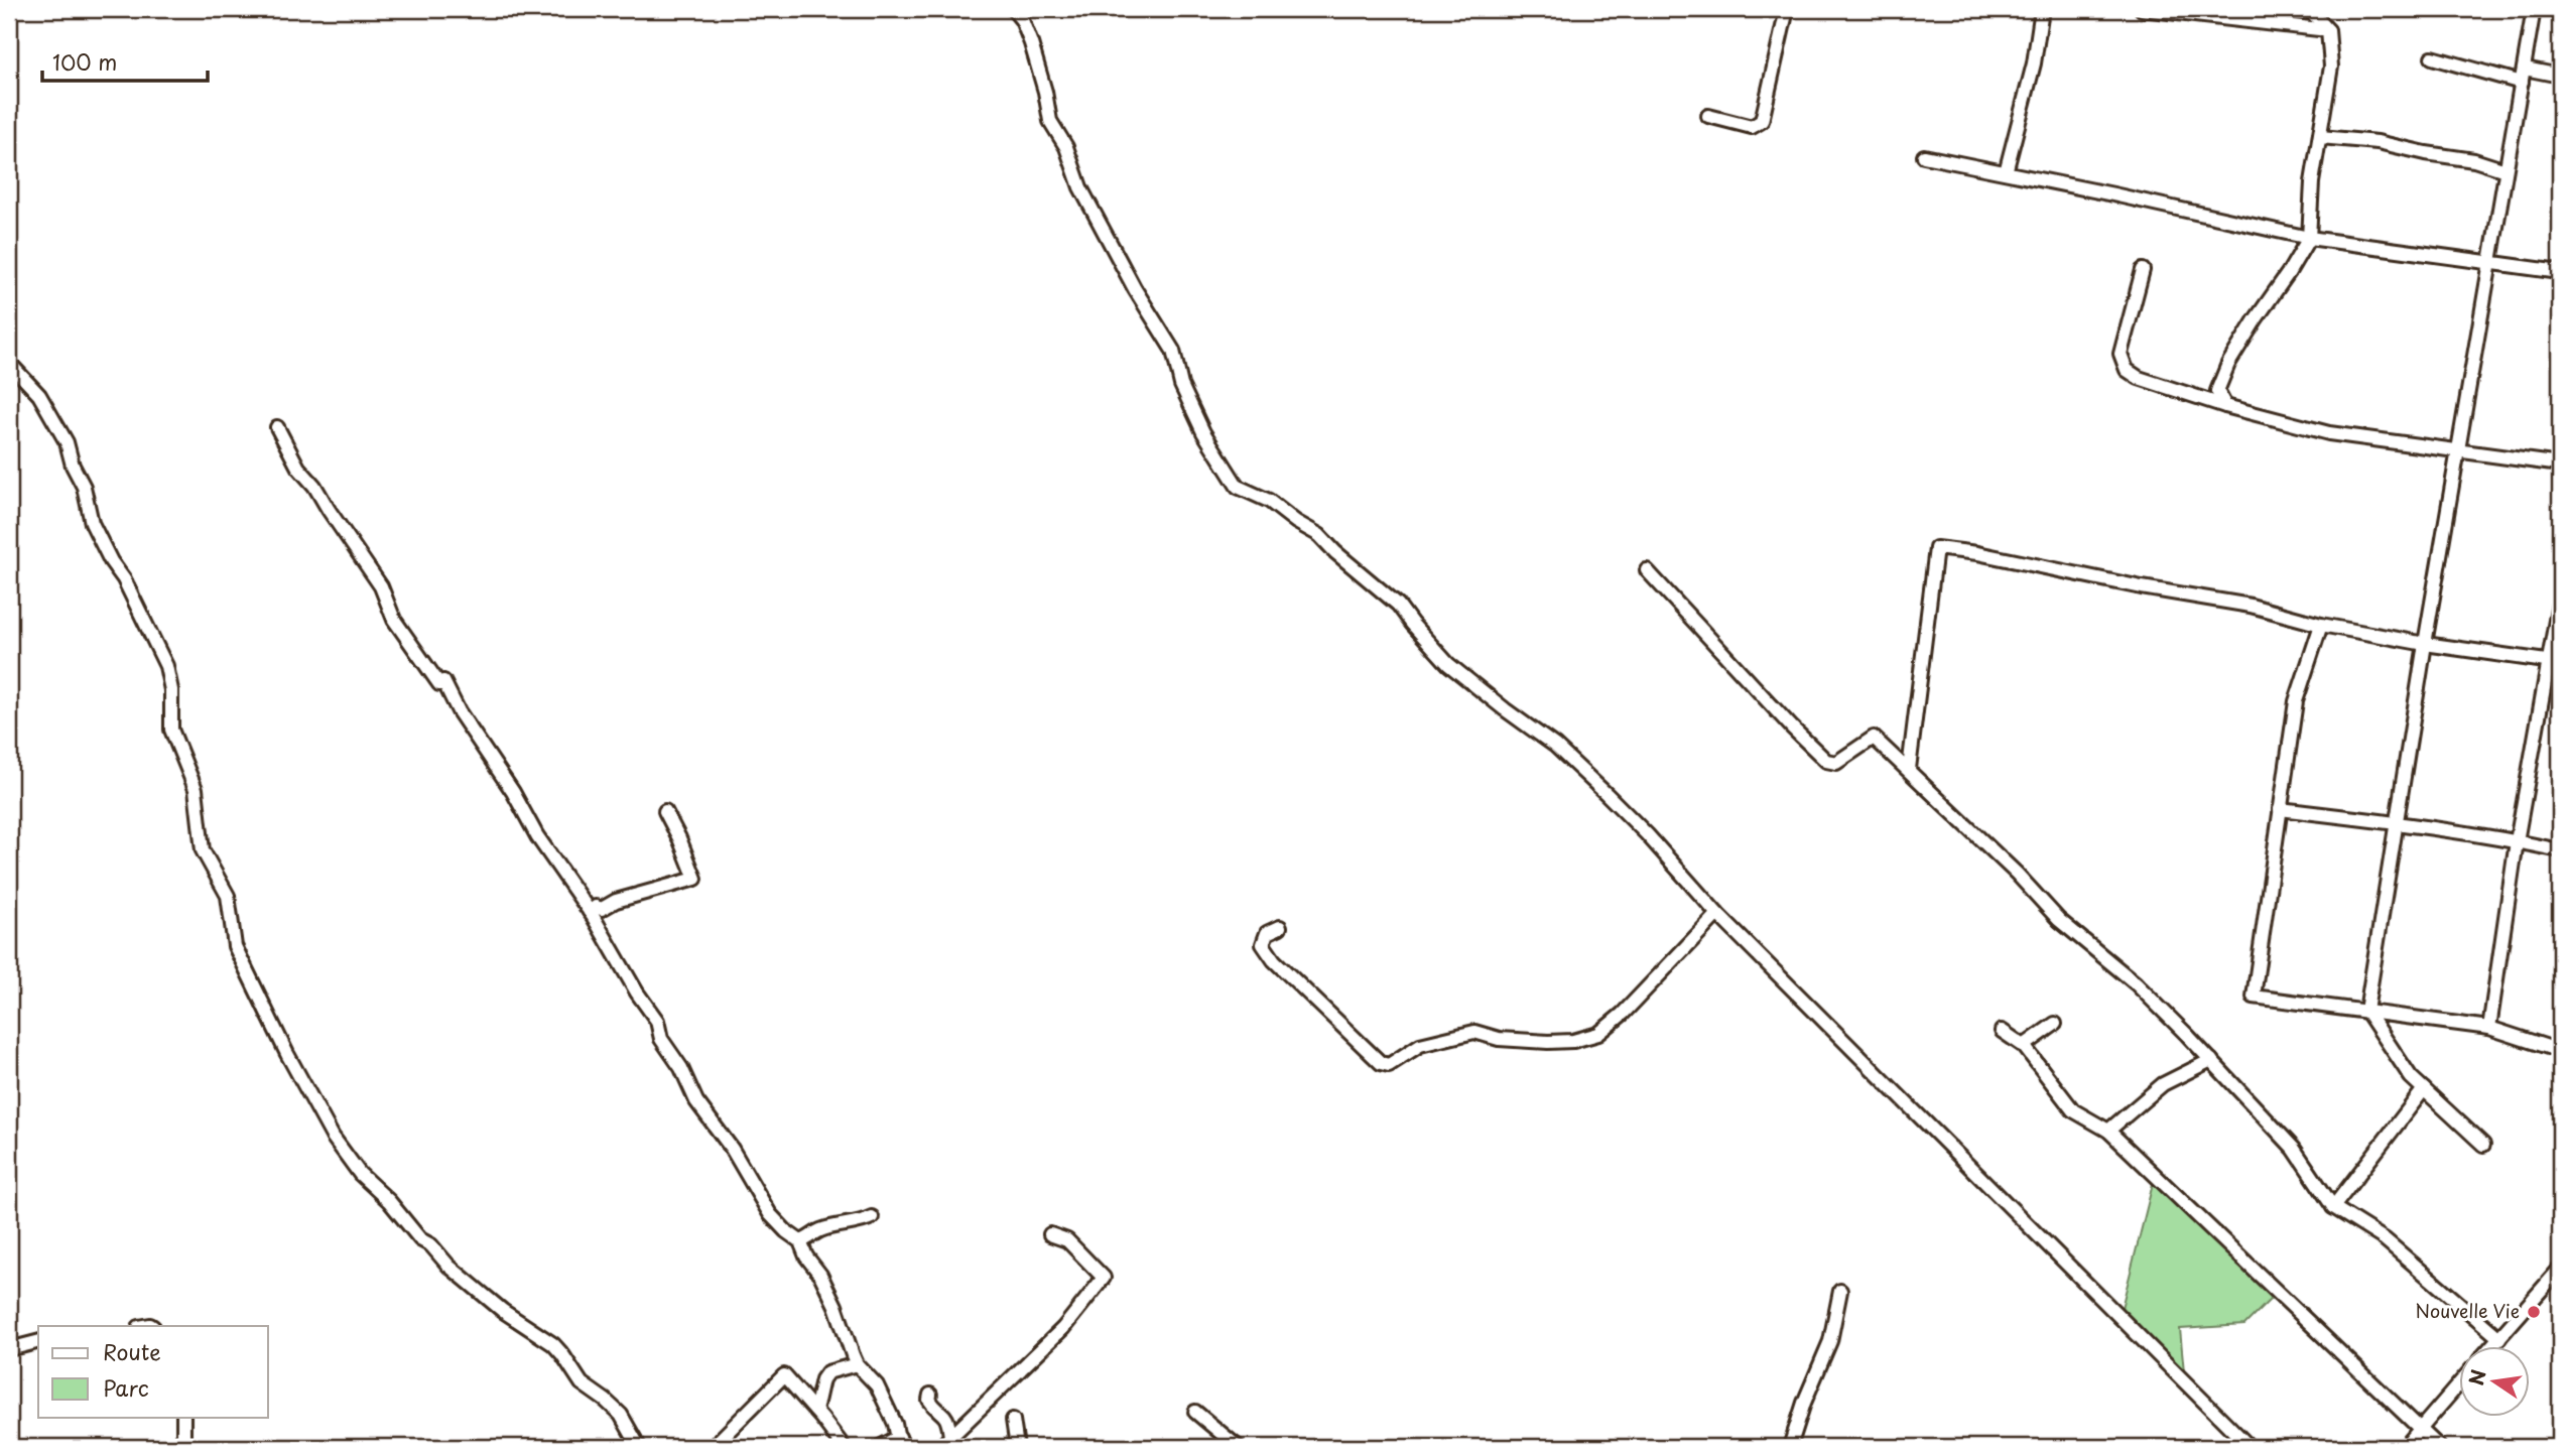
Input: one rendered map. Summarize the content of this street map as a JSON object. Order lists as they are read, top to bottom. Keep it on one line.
{"places":["Nouvelle Vie"],"legend":["Route","Parc"],"scale_bar":"100 m","north":"left"}
